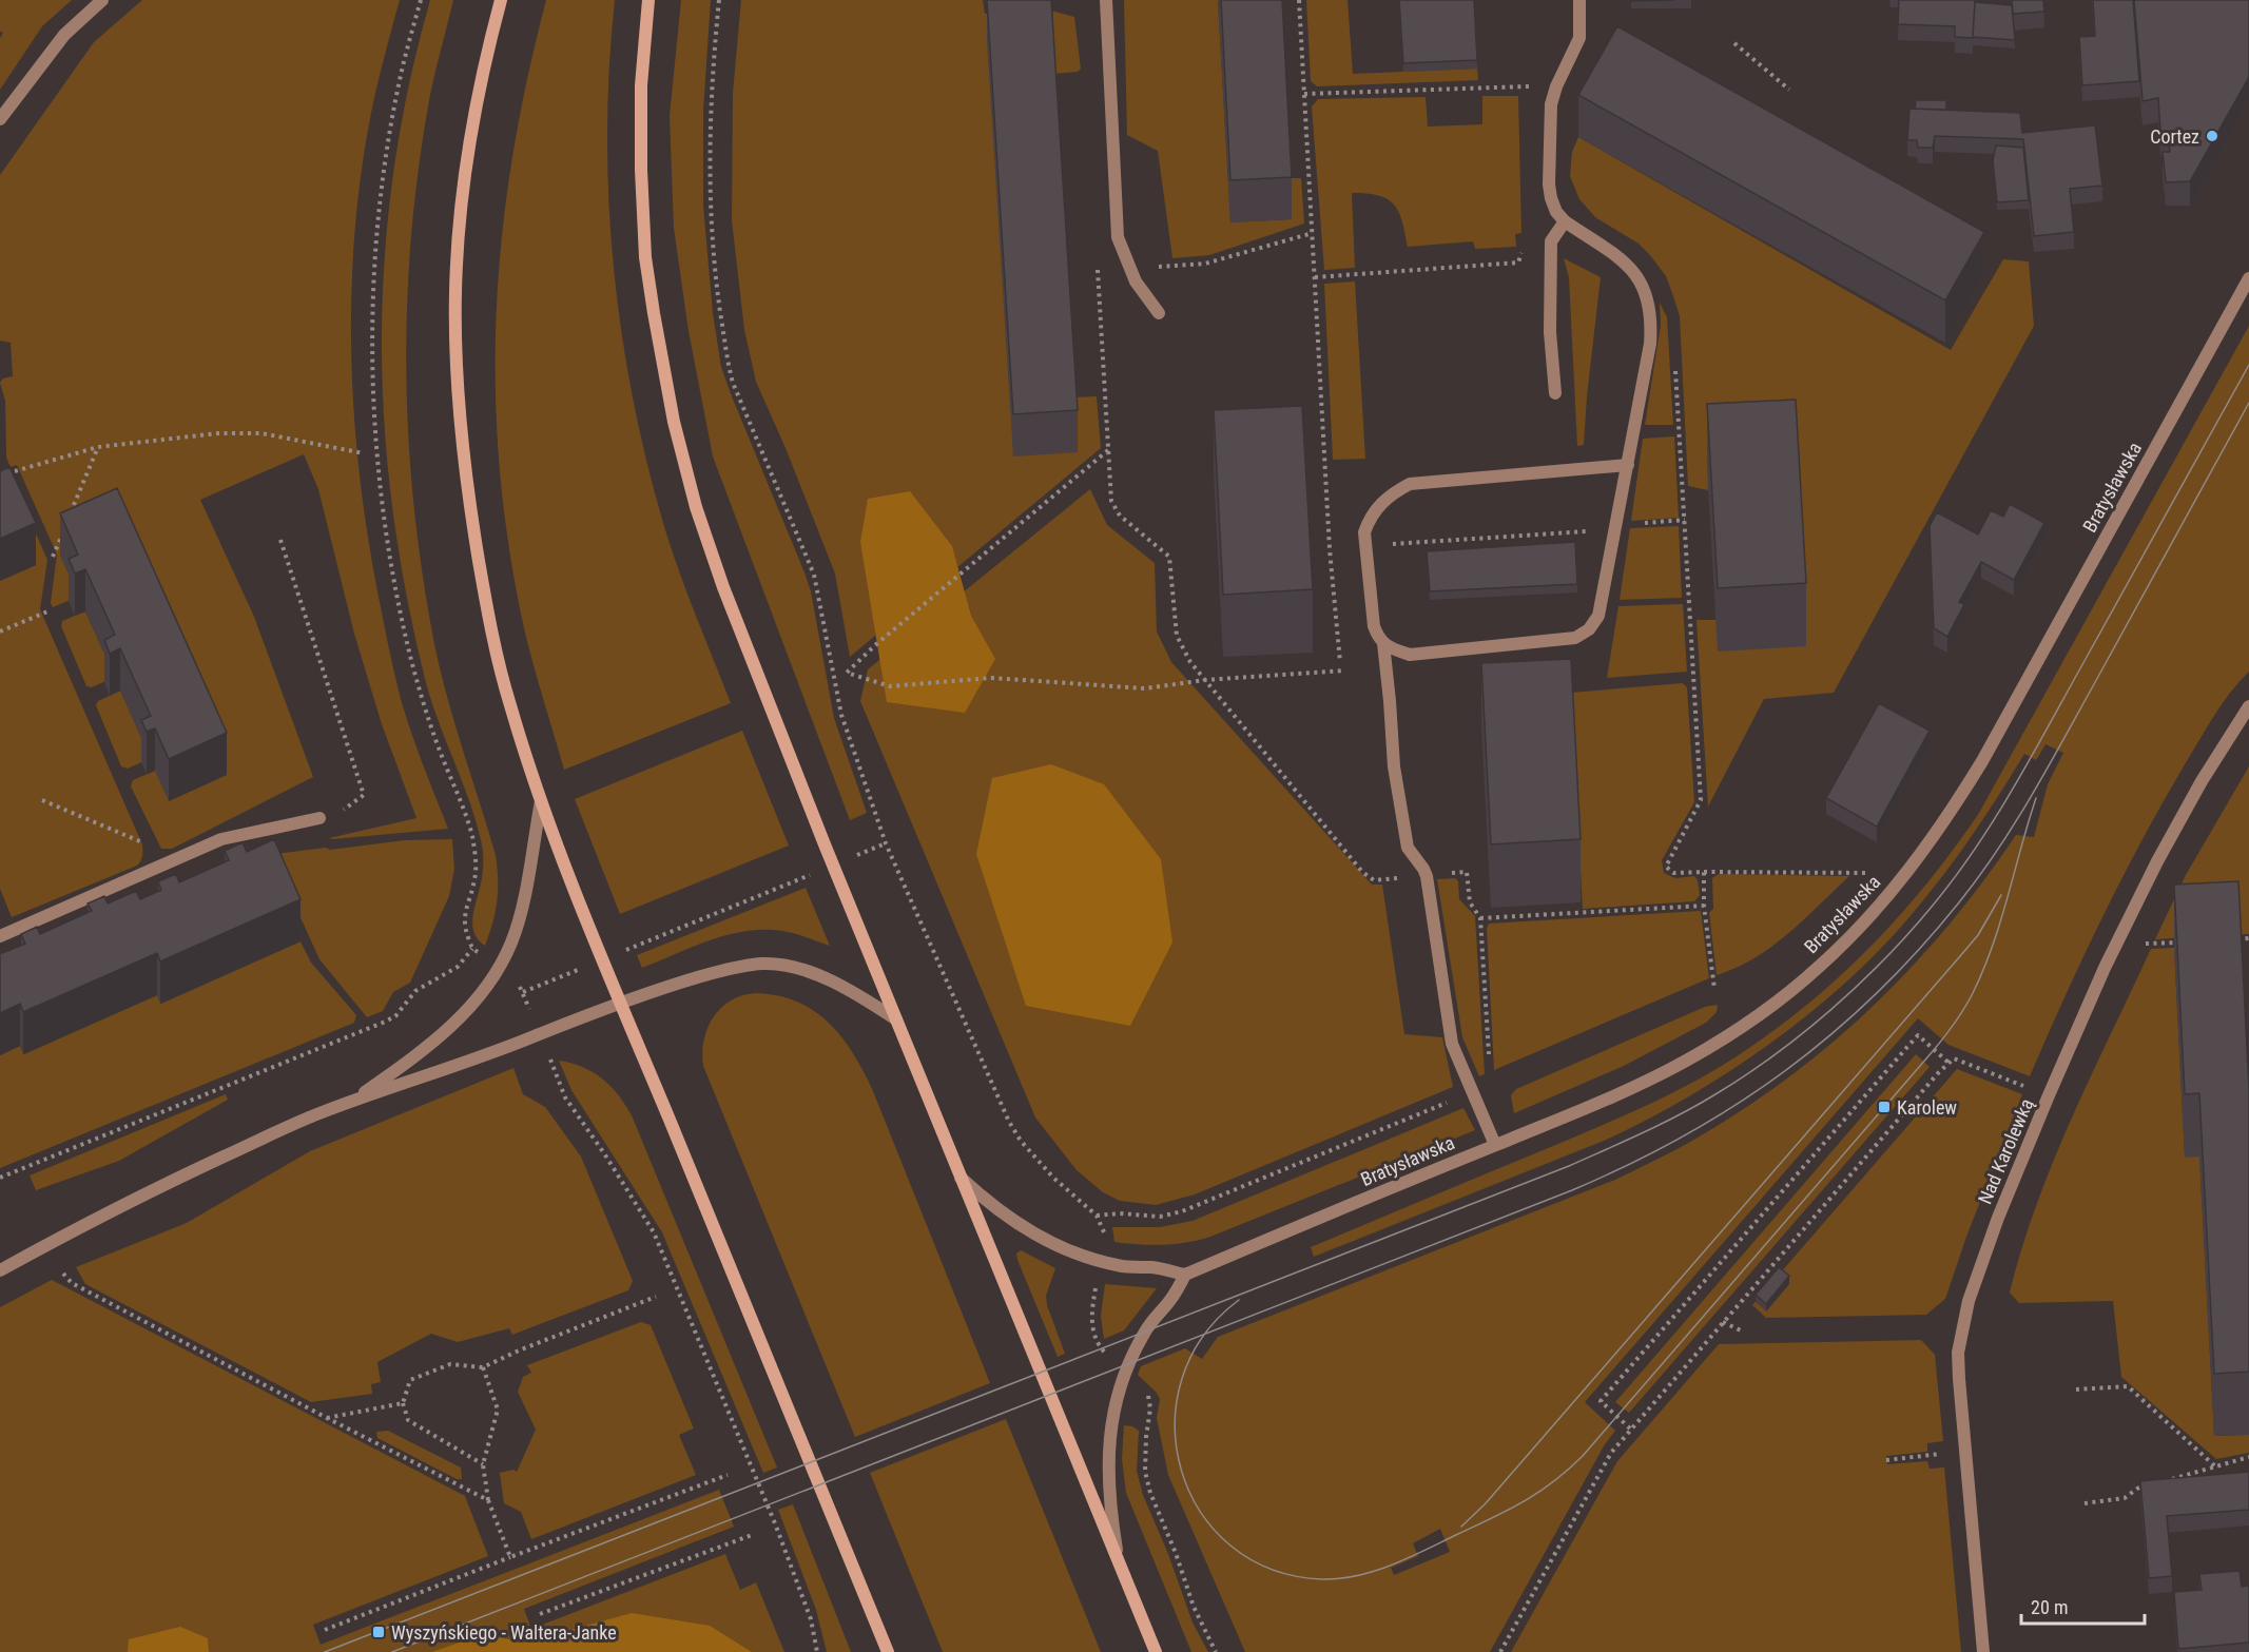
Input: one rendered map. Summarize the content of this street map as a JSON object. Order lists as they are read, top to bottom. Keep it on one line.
{"streets":{"street":["Bratysławska","Nad Karolewką"]},"places":{"other":["Cortez"],"transit":["Karolew","Wyszyńskiego - Waltera-Janke"]},"scale_bar":"20 m"}
